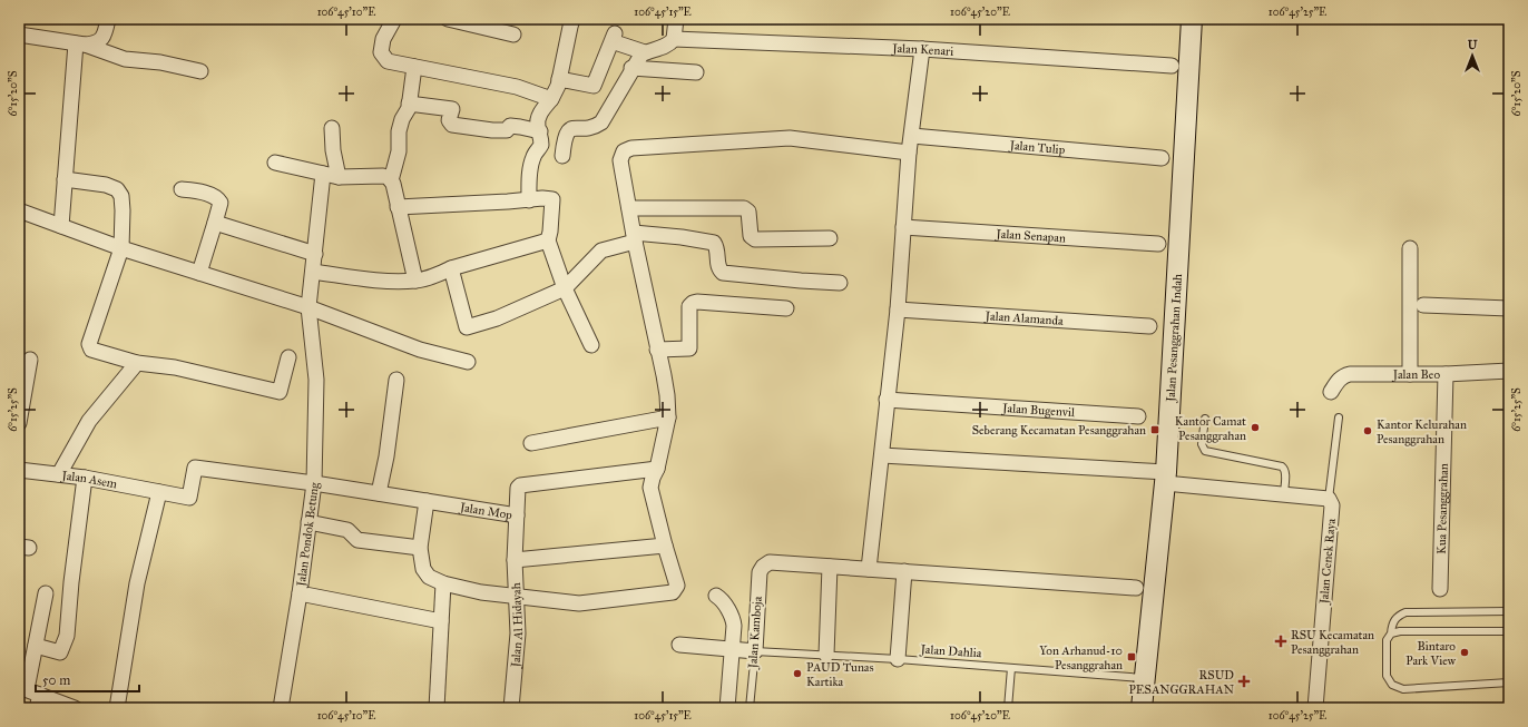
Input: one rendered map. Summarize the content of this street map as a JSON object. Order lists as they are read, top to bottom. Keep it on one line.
{"streets":{"street":["Jalan Kenari","Jalan Tulip","Jalan Senapan","Jalan Alamanda","Jalan Pesanggrahan Indah","Jalan Beo","Jalan Bugenvil","Jalan Asem","Kua Pesanggrahan","Jalan Mop","Jalan Pondok Betung","Jalan Cenek Raya","Jalan Al Hidayah","Jalan Kamboja"],"lane":["Jalan Dahlia"]},"crossings":[["Jalan Pesanggrahan Indah","Jalan Dahlia"],["Jalan Beo","Kua Pesanggrahan"],["Jalan Asem","Jalan Pondok Betung"],["Jalan Mop","Jalan Pondok Betung"],["Jalan Mop","Jalan Al Hidayah"],["Jalan Kamboja","Jalan Dahlia"]],"places":{"other":["Kantor Camat Pesanggrahan","Kantor Kelurahan Pesanggrahan","Bintaro Park View","PAUD Tunas Kartika"],"transit":["Seberang Kecamatan Pesanggrahan","Yon Arhanud-10 Pesanggrahan"],"health":["RSU Kecamatan Pesanggrahan","RSUD PESANGGRAHAN"]},"scale_bar":"50 m","north":"top","coordinates":["106°45'10\"E","106°45'15\"E","106°45'20\"E","106°45'25\"E","6°15'20\"S","6°15'25\"S"]}
